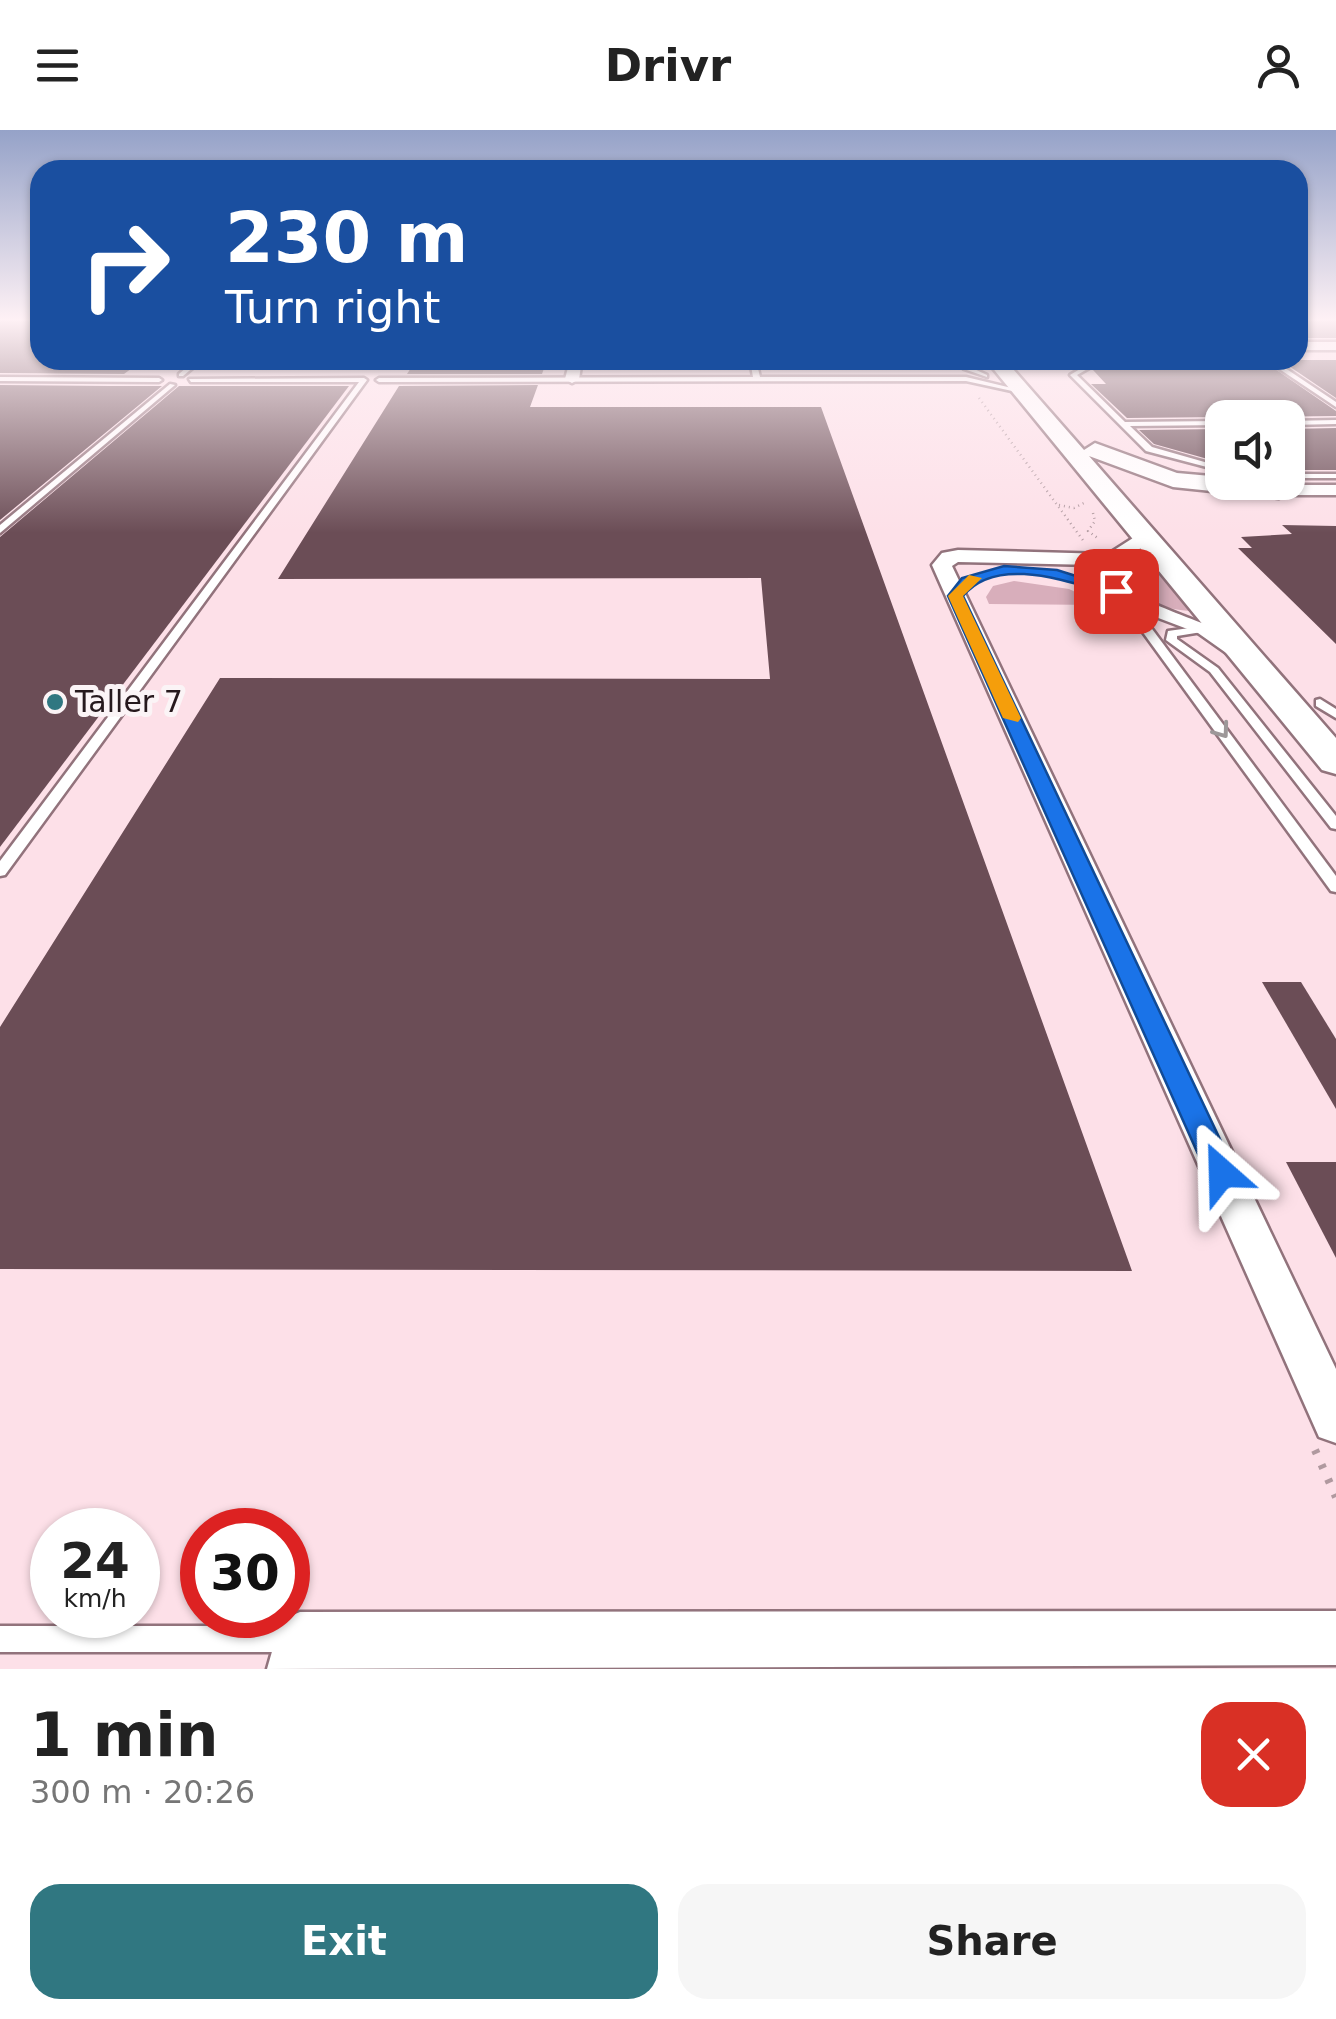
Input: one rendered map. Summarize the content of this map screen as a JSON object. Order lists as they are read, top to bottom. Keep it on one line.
{"places":["Taller 7"],"page":{"header":"Drivr","turn":["230 m","Turn right"],"speed":"24 km/h","limit":"30","heading":["1 min","300 m · 20:26"],"buttons":["Exit","Share"]}}
